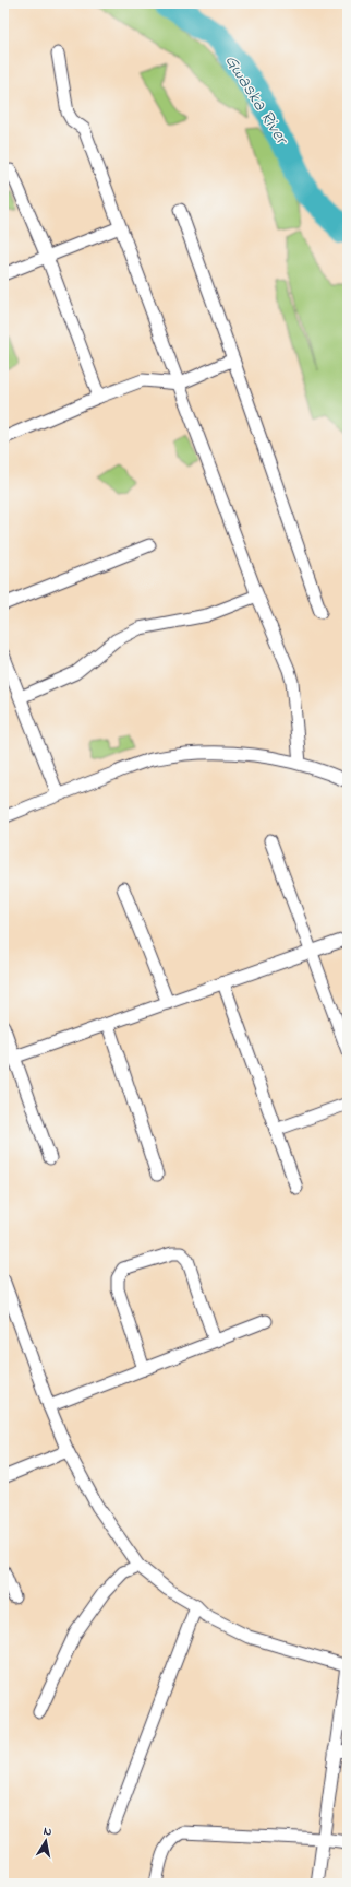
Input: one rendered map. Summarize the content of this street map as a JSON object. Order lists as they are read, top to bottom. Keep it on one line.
{"water":["Gwaska River"],"north":"top"}
